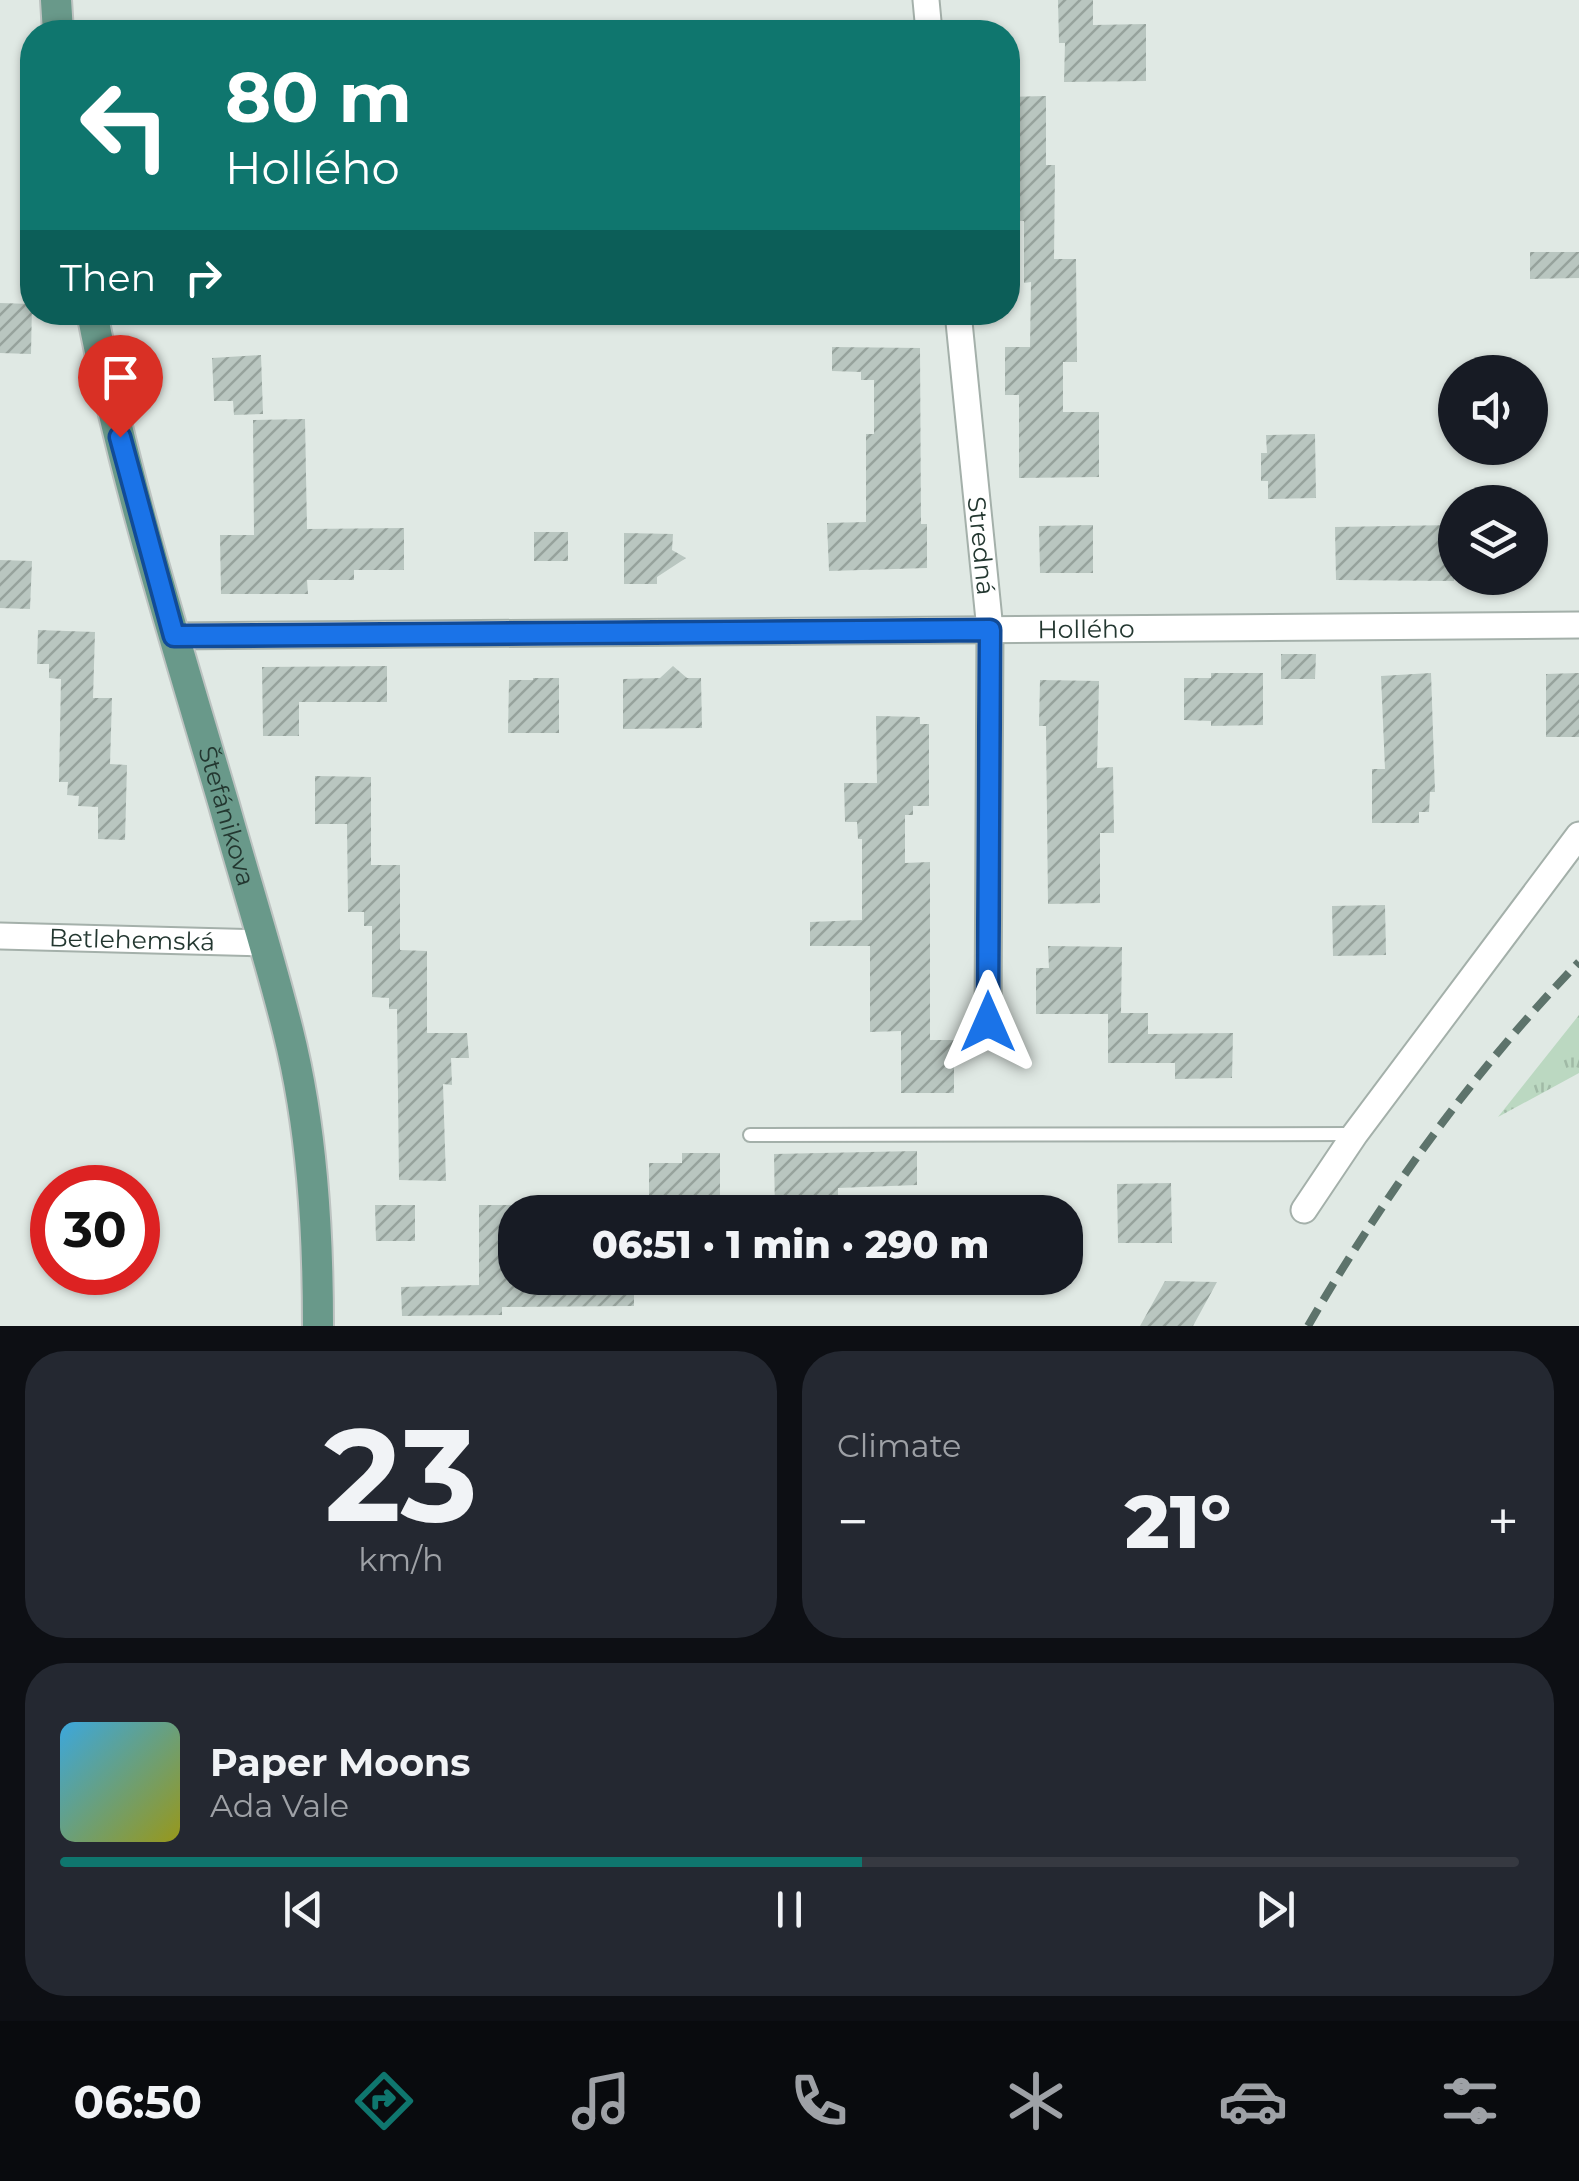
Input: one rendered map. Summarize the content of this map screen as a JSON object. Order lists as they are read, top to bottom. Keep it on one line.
{"streets":{"main road":["Štefánikova"],"street":["Stredná","Hollého","Betlehemská"]},"crossings":[["Stredná","Hollého"],["Hollého","Štefánikova"],["Štefánikova","Betlehemská"]],"page":{"turn":["80 m","Hollého"],"then":"Then","limit":"30","trip":"06:51 · 1 min · 290 m","tile":[["23","km/h"],"Climate"],"heat":["−","21°","+"],"song":["Paper Moons","Ada Vale"],"tabs":"06:50"}}
